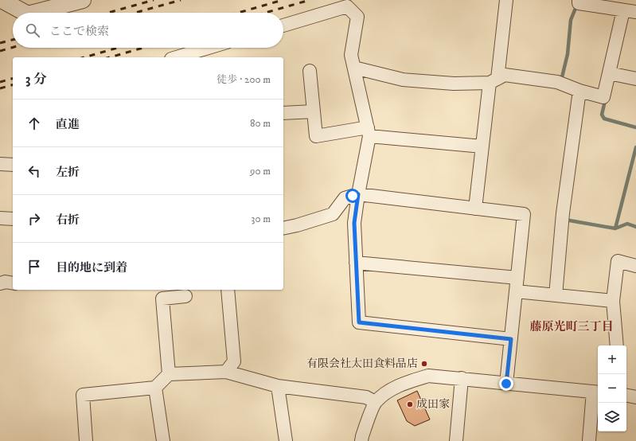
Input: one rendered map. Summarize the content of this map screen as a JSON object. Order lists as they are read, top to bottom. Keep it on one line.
{"districts":["藤原光町三丁目"],"places":["有限会社太田食料品店","成田家"],"page":{"search":"ここで検索","heading":["3 分","徒歩 · 200 m"],"list":[["直進","80 m"],["左折","90 m"],["右折","30 m"],"目的地に到着"],"map_buttons":["+","−"]}}
